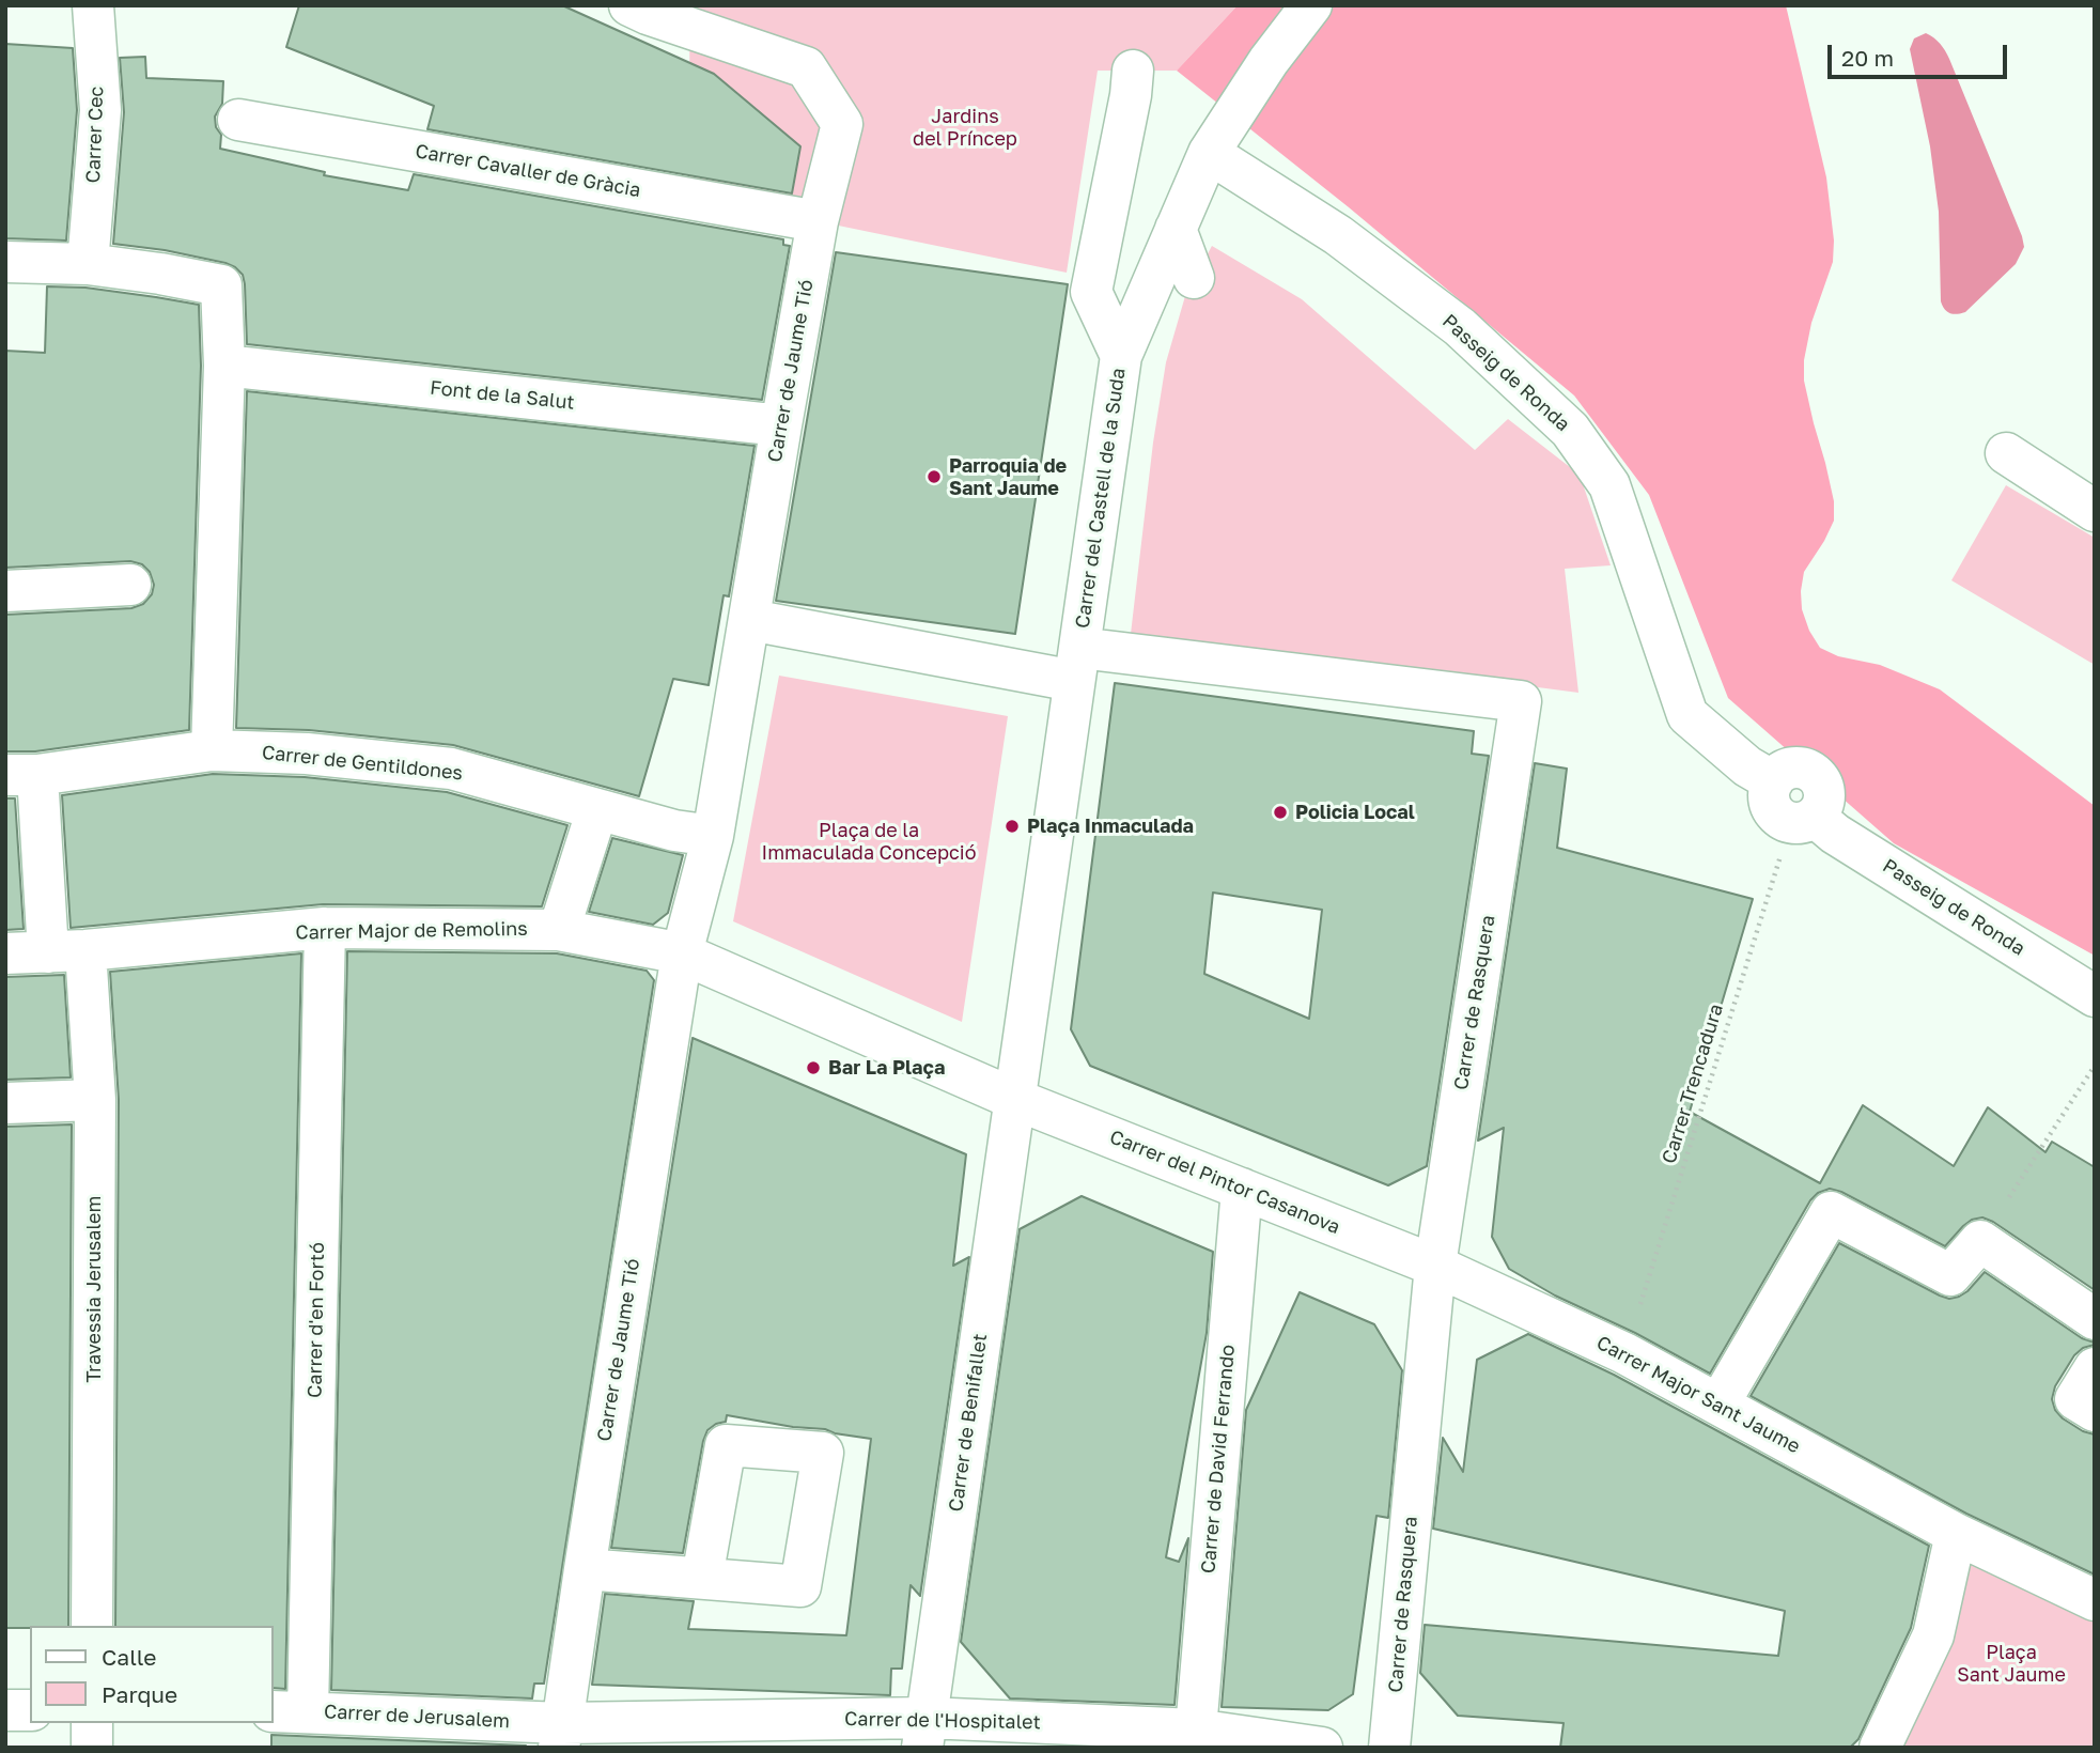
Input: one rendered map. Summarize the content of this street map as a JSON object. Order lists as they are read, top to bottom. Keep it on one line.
{"streets":{"street":["Carrer Cec","Carrer Cavaller de Gràcia","Carrer de Jaume Tió","Passeig de Ronda","Font de la Salut","Carrer del Castell de la Suda","Carrer de Gentildones","Carrer Major de Remolins","Carrer de Rasquera","Carrer del Pintor Casanova","Travessia Jerusalem","Carrer d'en Fortó","Carrer Major Sant Jaume","Carrer de Benifallet","Carrer de David Ferrando","Carrer de Jerusalem","Carrer de l'Hospitalet"],"path":["Carrer Trencadura"]},"crossings":[["Carrer Cavaller de Gràcia","Carrer de Jaume Tió"],["Carrer de Jaume Tió","Font de la Salut"],["Carrer de Jaume Tió","Carrer Major de Remolins"],["Carrer de Jaume Tió","Carrer de Jerusalem"],["Carrer de Jaume Tió","Carrer de l'Hospitalet"],["Passeig de Ronda","Carrer del Castell de la Suda"],["Passeig de Ronda","Carrer Trencadura"],["Carrer del Castell de la Suda","Carrer de Rasquera"],["Carrer de Gentildones","Travessia Jerusalem"],["Carrer Major de Remolins","Travessia Jerusalem"],["Carrer Major de Remolins","Carrer d'en Fortó"],["Carrer de Rasquera","Carrer del Pintor Casanova"],["Carrer de Rasquera","Carrer Major Sant Jaume"],["Carrer Trencadura","Carrer Major Sant Jaume"],["Carrer del Pintor Casanova","Carrer Major Sant Jaume"],["Carrer del Pintor Casanova","Carrer de Benifallet"],["Carrer del Pintor Casanova","Carrer de David Ferrando"],["Carrer d'en Fortó","Carrer de Jerusalem"],["Carrer de Benifallet","Carrer de l'Hospitalet"],["Carrer de David Ferrando","Carrer de l'Hospitalet"],["Carrer de Jerusalem","Carrer de l'Hospitalet"]],"parks":["Jardins del Príncep","Plaça de la Immaculada Concepció","Plaça Sant Jaume"],"places":["Parroquia de Sant Jaume","Policia Local","Plaça Inmaculada","Bar La Plaça"],"legend":["Calle","Parque"],"scale_bar":"20 m"}
